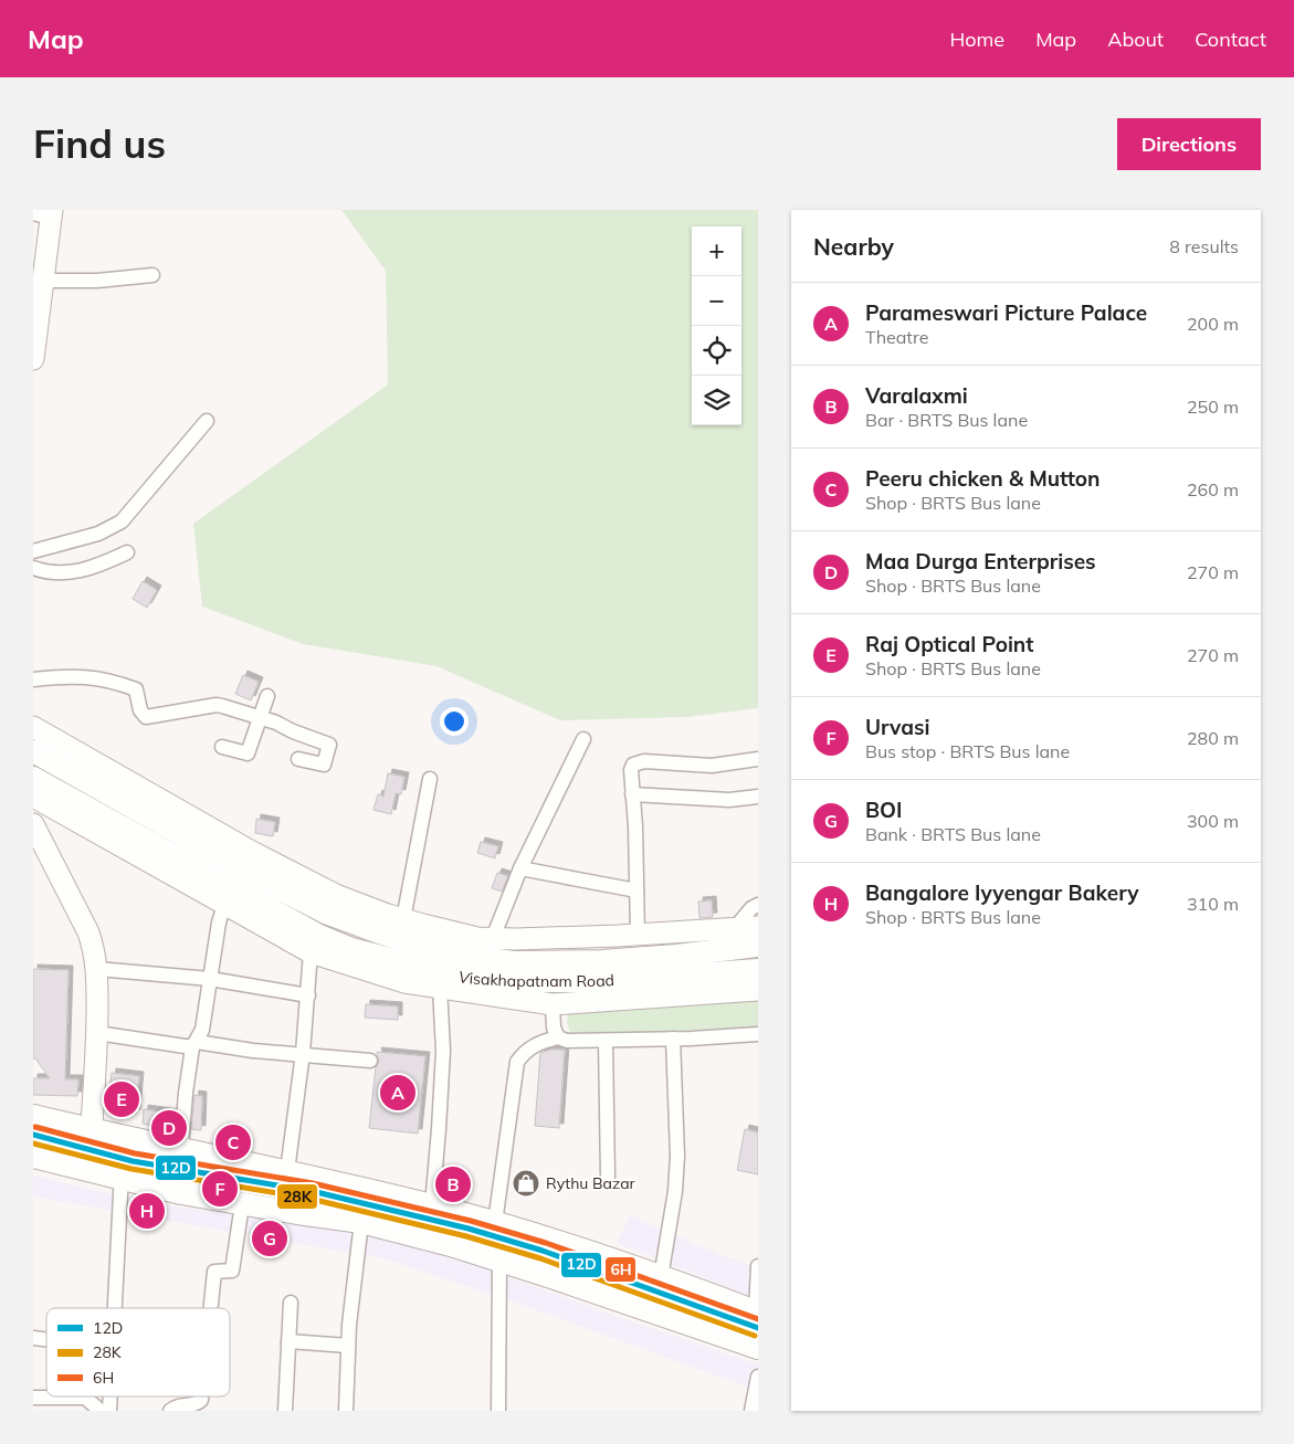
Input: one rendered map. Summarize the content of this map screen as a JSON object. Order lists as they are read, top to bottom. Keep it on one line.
{"streets":{"main road":["Visakhapatnam Road"]},"places":{"shop":["Rythu Bazar"]},"lines":["transit line 6H","transit line 12D","transit line 28K"],"legend":["12D","28K","6H"],"page":{"header":"Map","nav":["Home","Map","About","Contact"],"buttons":"Directions","title":"Find us","heading":["Nearby","8 results"],"map_buttons":["+","−"],"list":[{"mark":"A","name":"Parameswari Picture Palace","note":"Theatre","value":"200 m"},{"mark":"B","name":"Varalaxmi","note":"Bar · BRTS Bus lane","value":"250 m"},{"mark":"C","name":"Peeru chicken & Mutton","note":"Shop · BRTS Bus lane","value":"260 m"},{"mark":"D","name":"Maa Durga Enterprises","note":"Shop · BRTS Bus lane","value":"270 m"},{"mark":"E","name":"Raj Optical Point","note":"Shop · BRTS Bus lane","value":"270 m"},{"mark":"F","name":"Urvasi","note":"Bus stop · BRTS Bus lane","value":"280 m"},{"mark":"G","name":"BOI","note":"Bank · BRTS Bus lane","value":"300 m"},{"mark":"H","name":"Bangalore Iyyengar Bakery","note":"Shop · BRTS Bus lane","value":"310 m"}],"pins":["A","E","D","C","B","F","H","G"]}}
